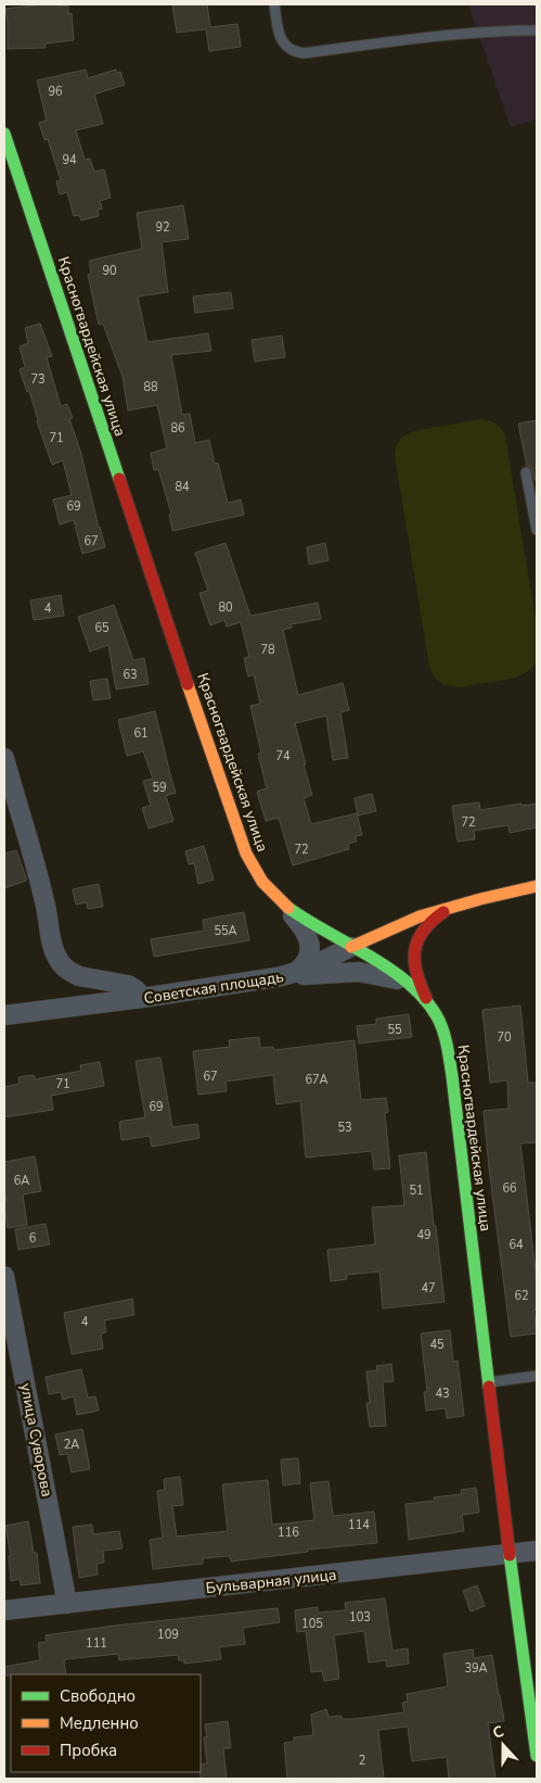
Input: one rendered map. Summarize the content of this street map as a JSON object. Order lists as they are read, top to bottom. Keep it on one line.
{"streets":{"street":["Красногвардейская улица","Советская площадь","улица Суворова","Бульварная улица"]},"crossings":[["Красногвардейская улица","Советская площадь"],["Красногвардейская улица","Бульварная улица"],["улица Суворова","Бульварная улица"]],"house_numbers":["96","94","92","90","73","88","86","71","84","69","67","80","4","65","78","63","61","74","59","72","72","55А","55","70","67","67А","71","69","53","6А","66","51","49","6","64","47","62","4","45","43","2А","114","116","103","105","109","111","39А","2"],"legend":["Свободно","Медленно","Пробка"],"north":"top"}
